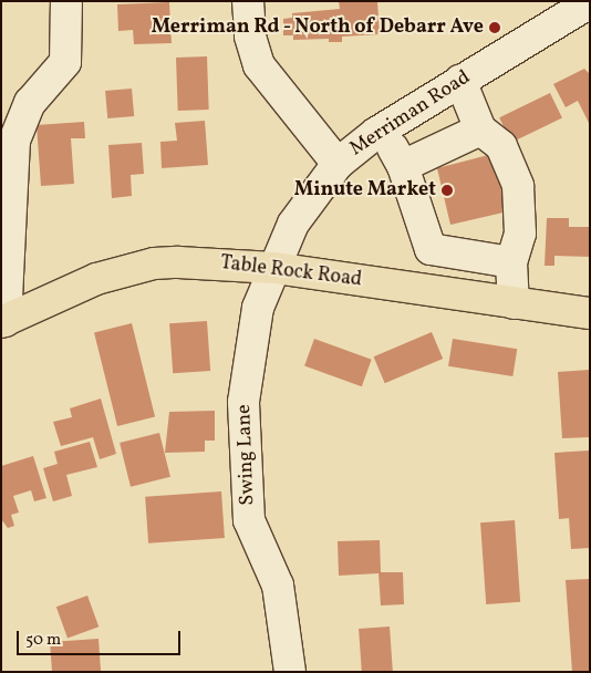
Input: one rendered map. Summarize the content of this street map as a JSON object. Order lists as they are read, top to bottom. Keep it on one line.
{"streets":{"main road":["Table Rock Road"],"street":["Merriman Road","Swing Lane"]},"crossings":[["Merriman Road","Table Rock Road"],["Merriman Road","Swing Lane"],["Table Rock Road","Swing Lane"]],"places":["Merriman Rd - North of Debarr Ave","Minute Market"],"scale_bar":"50 m"}
